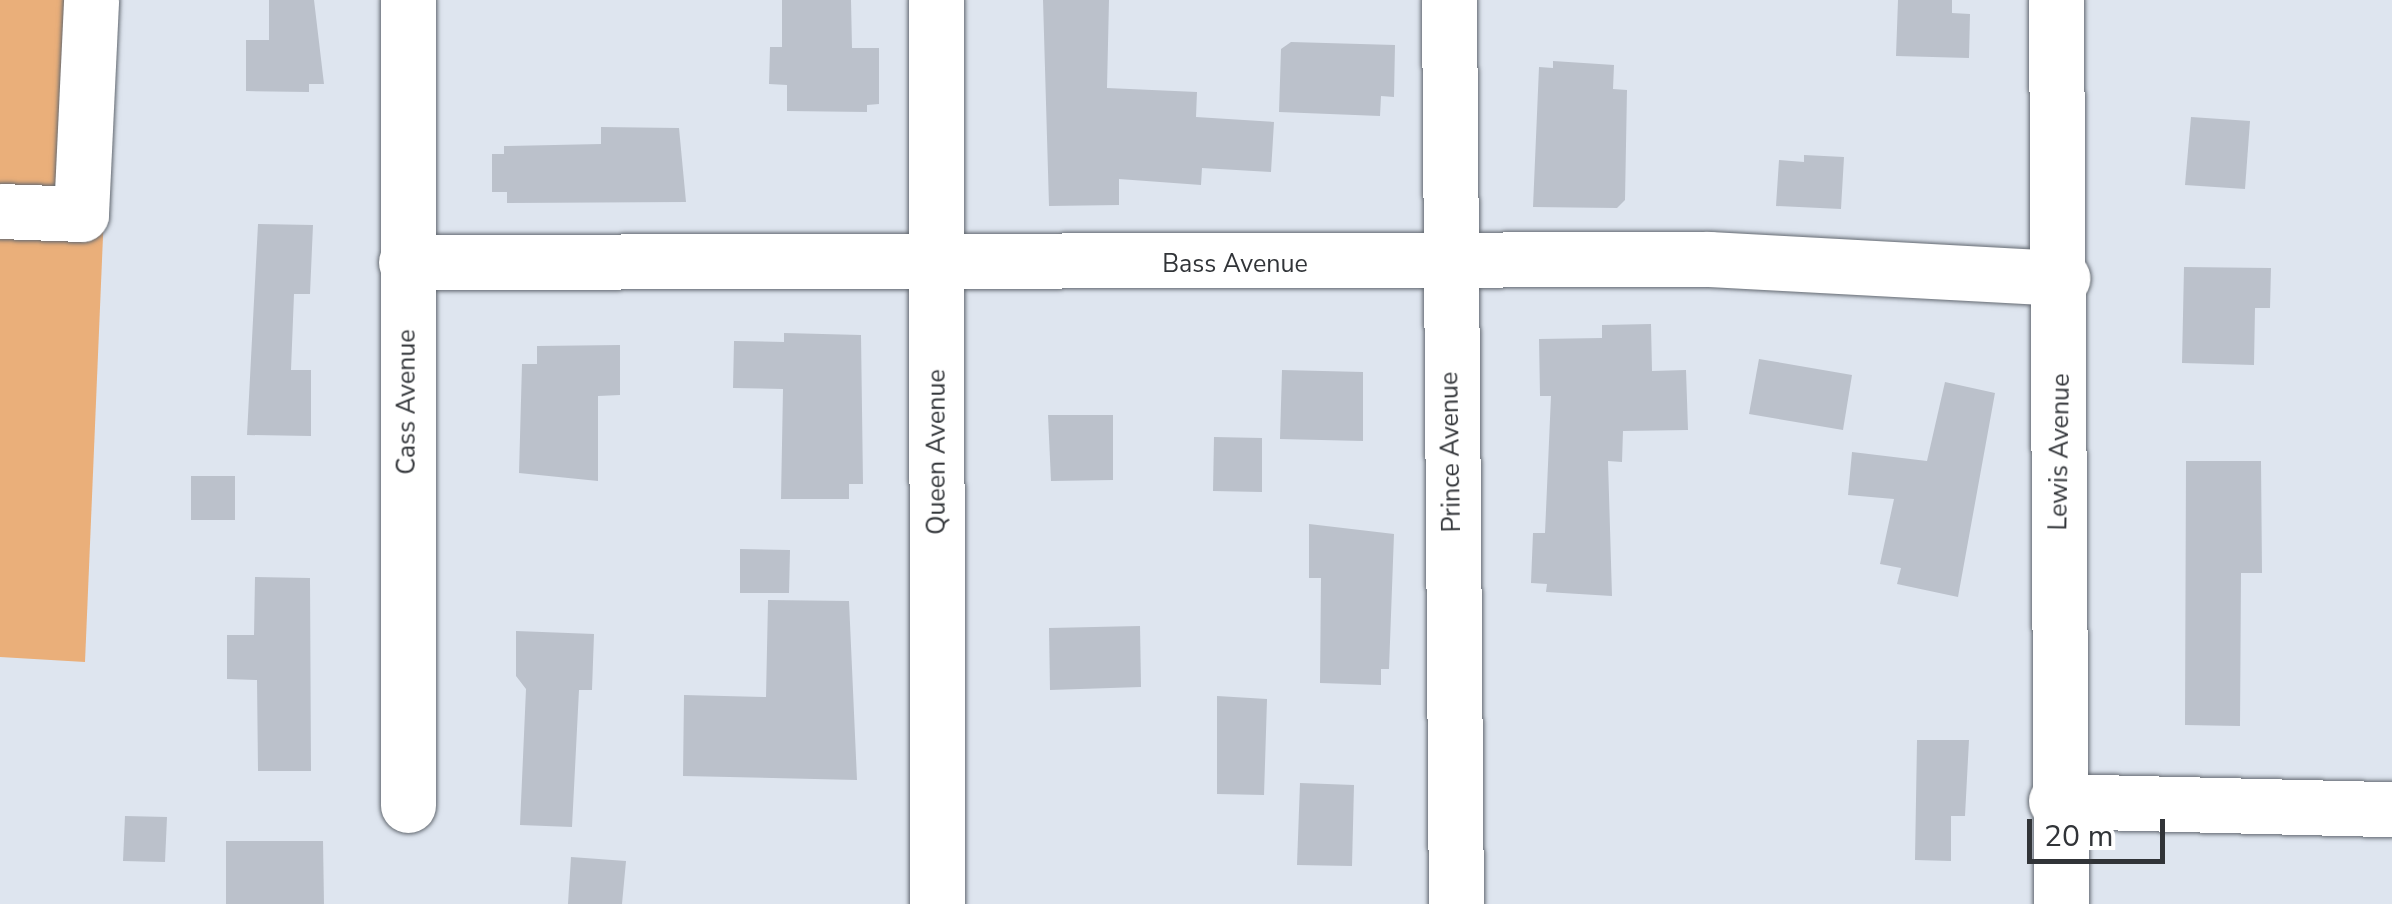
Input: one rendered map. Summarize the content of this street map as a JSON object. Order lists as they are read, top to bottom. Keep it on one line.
{"streets":{"street":["Bass Avenue","Cass Avenue","Queen Avenue","Prince Avenue","Lewis Avenue"]},"crossings":[["Bass Avenue","Cass Avenue"],["Bass Avenue","Queen Avenue"],["Bass Avenue","Prince Avenue"],["Bass Avenue","Lewis Avenue"]],"scale_bar":"20 m"}
